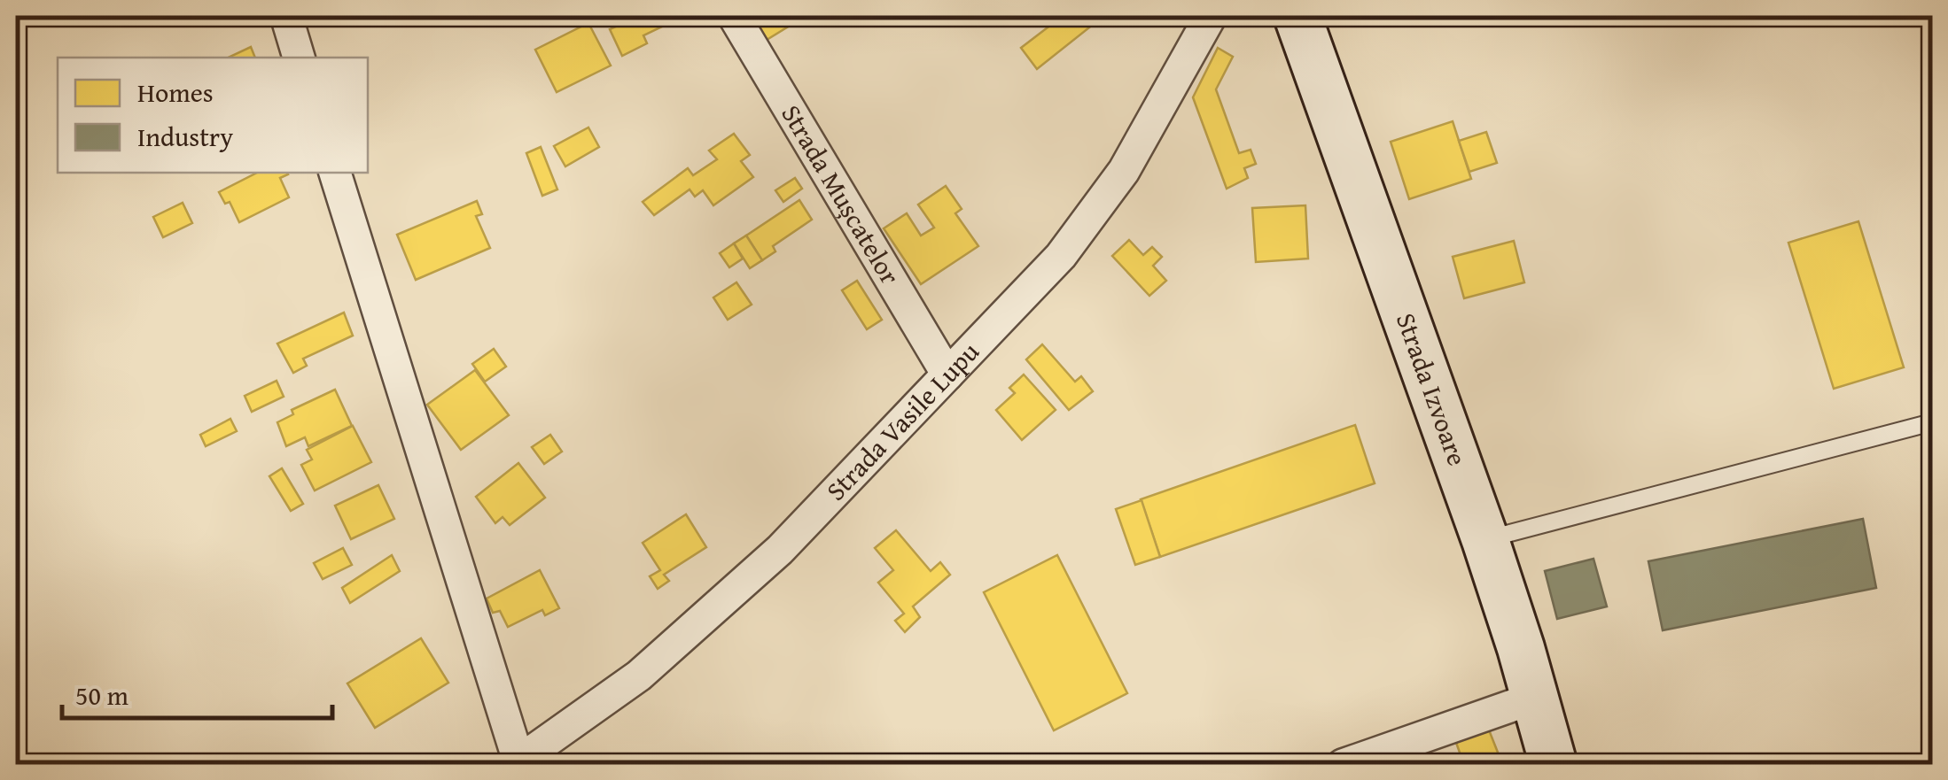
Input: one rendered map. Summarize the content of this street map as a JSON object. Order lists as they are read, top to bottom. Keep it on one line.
{"streets":{"main road":["Strada Izvoare"],"street":["Strada Mușcatelor","Strada Vasile Lupu"]},"crossings":[["Strada Mușcatelor","Strada Vasile Lupu"]],"legend":["Homes","Industry"],"scale_bar":"50 m"}
